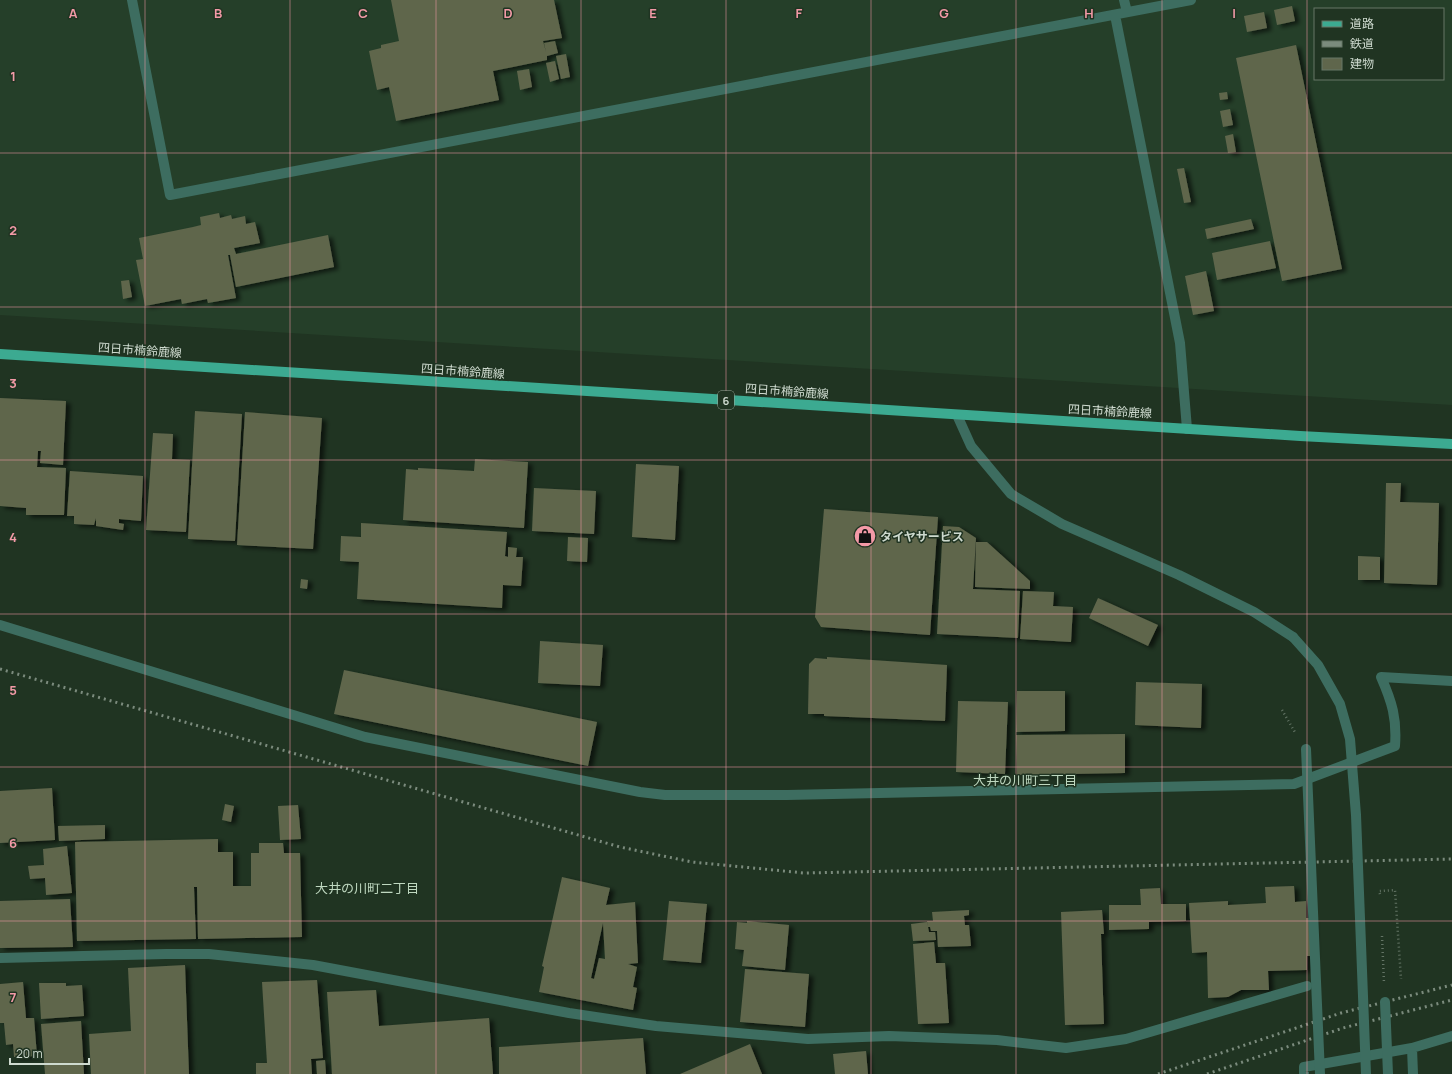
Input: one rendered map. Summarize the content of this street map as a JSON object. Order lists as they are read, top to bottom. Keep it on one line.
{"streets":{"main road":["四日市楠鈴鹿線","6"]},"districts":["大井の川町三丁目","大井の川町二丁目"],"places":{"shop":["タイヤサービス"]},"legend":["道路","鉄道","建物"],"scale_bar":"20 m","grid":{"columns":["A","B","C","D","E","F","G","H","I"],"rows":["1","2","3","4","5","6","7"]}}
